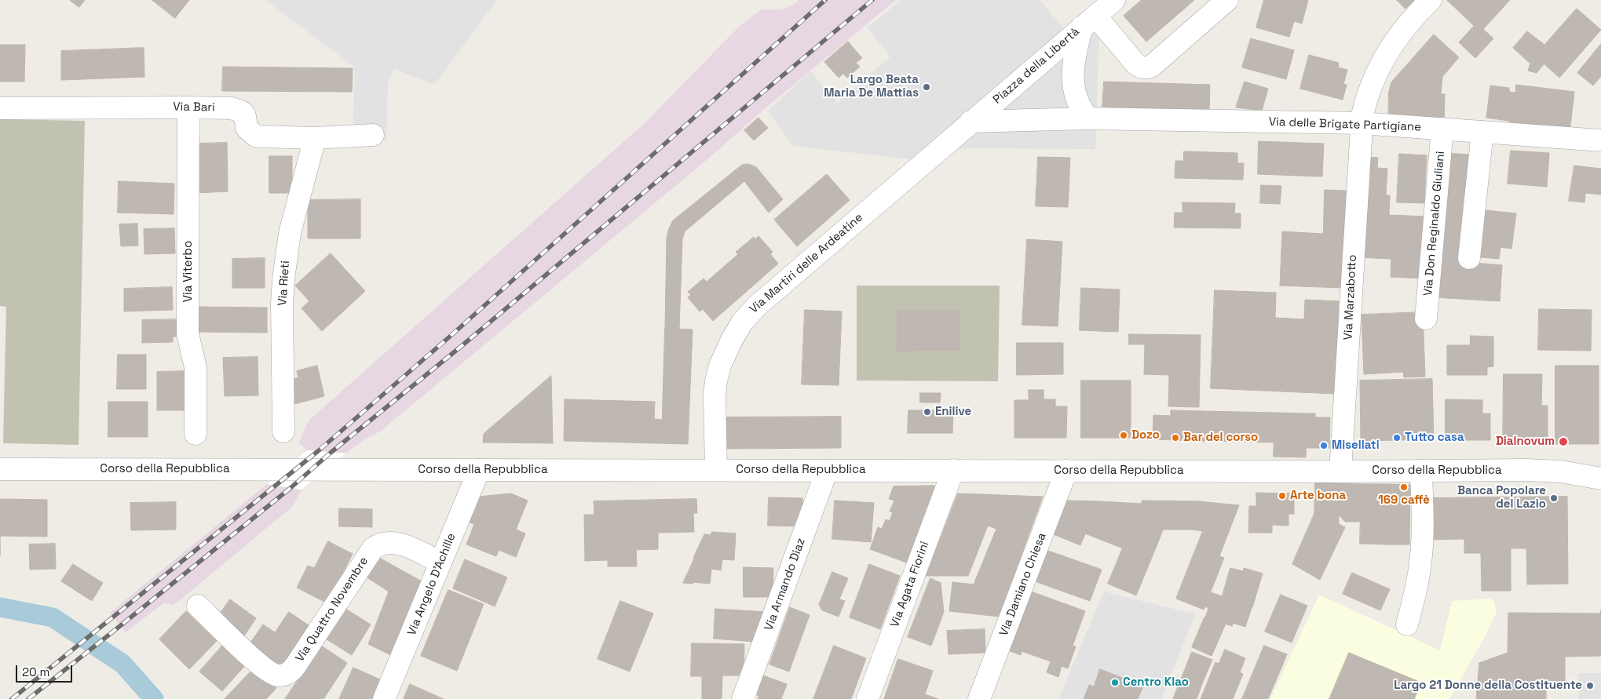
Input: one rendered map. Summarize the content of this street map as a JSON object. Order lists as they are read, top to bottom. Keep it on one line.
{"streets":{"street":["Piazza della Libertà","Via Bari","Via delle Brigate Partigiane","Via Don Reginaldo Giuliani","Via Martiri delle Ardeatine","Via Viterbo","Via Rieti","Via Marzabotto","Corso della Repubblica","Via Angelo D'Achille","Via Armando Diaz","Via Agata Fiorini","Via Damiano Chiesa","Via Quattro Novembre"]},"crossings":[["Piazza della Libertà","Via delle Brigate Partigiane"],["Piazza della Libertà","Via Martiri delle Ardeatine"],["Via Bari","Via Viterbo"],["Via Bari","Via Rieti"],["Via delle Brigate Partigiane","Via Don Reginaldo Giuliani"],["Via delle Brigate Partigiane","Via Marzabotto"],["Via Martiri delle Ardeatine","Corso della Repubblica"],["Via Marzabotto","Corso della Repubblica"],["Corso della Repubblica","Via Angelo D'Achille"],["Corso della Repubblica","Via Armando Diaz"],["Corso della Repubblica","Via Agata Fiorini"],["Corso della Repubblica","Via Damiano Chiesa"],["Via Angelo D'Achille","Via Quattro Novembre"]],"places":["Largo Beata Maria De Mattias","Enilive","Dozo","Bar del corso","Tutto casa","Dialnovum","Misellati","169 caffè","Arte bona","Banca Popolare del Lazio","Centro Klao","Largo 21 Donne della Costituente"],"scale_bar":"20 m"}
